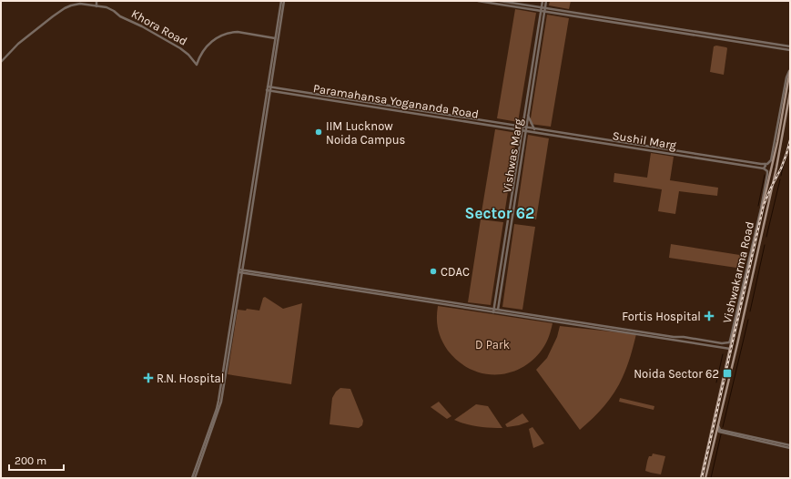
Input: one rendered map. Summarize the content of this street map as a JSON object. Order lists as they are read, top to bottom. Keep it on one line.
{"streets":{"main road":["Vishwakarma Road"],"street":["Khora Road","Paramahansa Yogananda Road","Sushil Marg","Vishwas Marg"]},"crossings":[["Paramahansa Yogananda Road","Sushil Marg"],["Paramahansa Yogananda Road","Vishwas Marg"],["Sushil Marg","Vishwas Marg"]],"districts":["Sector 62"],"parks":["D Park"],"places":{"other":["IIM Lucknow Noida Campus","CDAC"],"health":["Fortis Hospital","R.N. Hospital"],"transit":["Noida Sector 62"]},"scale_bar":"200 m"}
